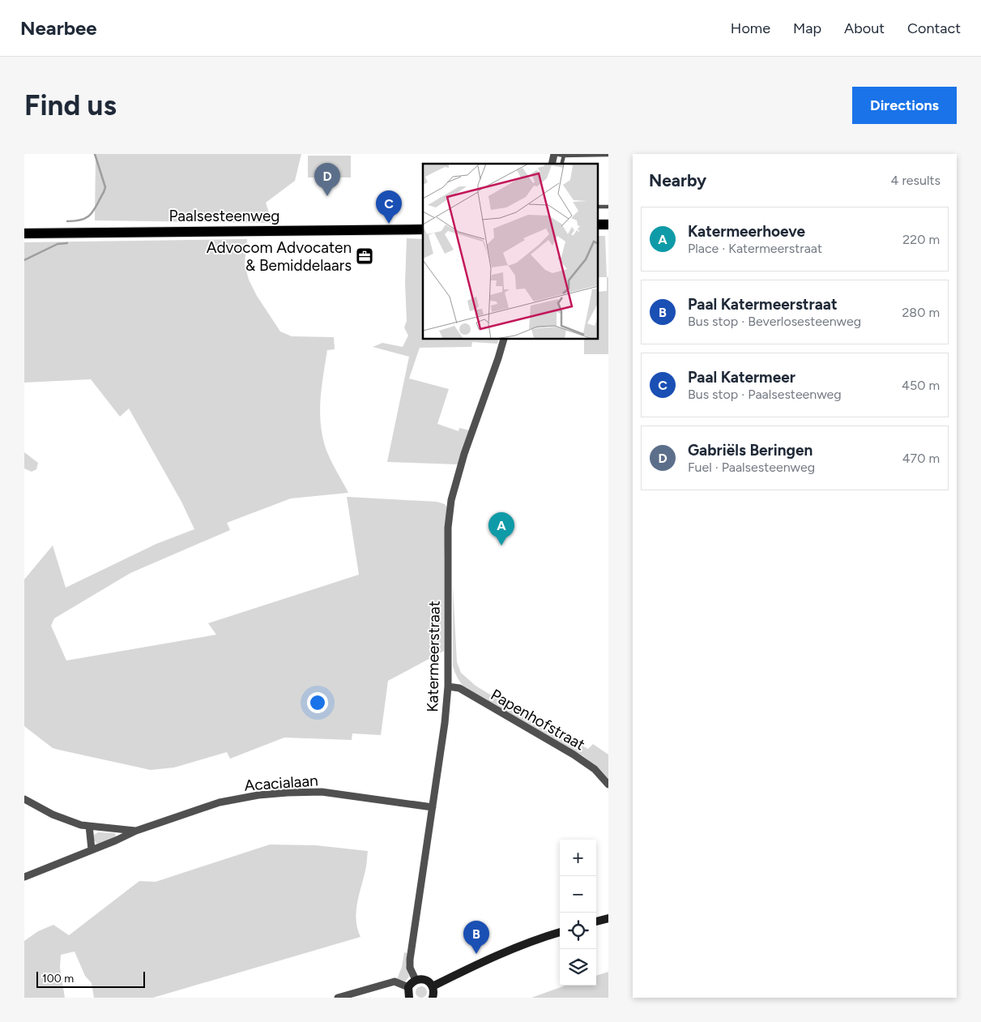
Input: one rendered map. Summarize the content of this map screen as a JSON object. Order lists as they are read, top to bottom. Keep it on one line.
{"streets":{"main road":["Paalsesteenweg"],"street":["Katermeerstraat","Papenhofstraat","Acacialaan"]},"crossings":[["Katermeerstraat","Papenhofstraat"],["Katermeerstraat","Acacialaan"]],"places":{"office":["Advocom Advocaten & Bemiddelaars"]},"scale_bar":"100 m","page":{"header":"Nearbee","nav":["Home","Map","About","Contact"],"buttons":"Directions","title":"Find us","heading":["Nearby","4 results"],"pins":["D","C","A","B"],"list":[{"mark":"A","name":"Katermeerhoeve","note":"Place · Katermeerstraat","value":"220 m"},{"mark":"B","name":"Paal Katermeerstraat","note":"Bus stop · Beverlosesteenweg","value":"280 m"},{"mark":"C","name":"Paal Katermeer","note":"Bus stop · Paalsesteenweg","value":"450 m"},{"mark":"D","name":"Gabriëls Beringen","note":"Fuel · Paalsesteenweg","value":"470 m"}],"map_buttons":["+","−"],"scale":"100 m"}}
